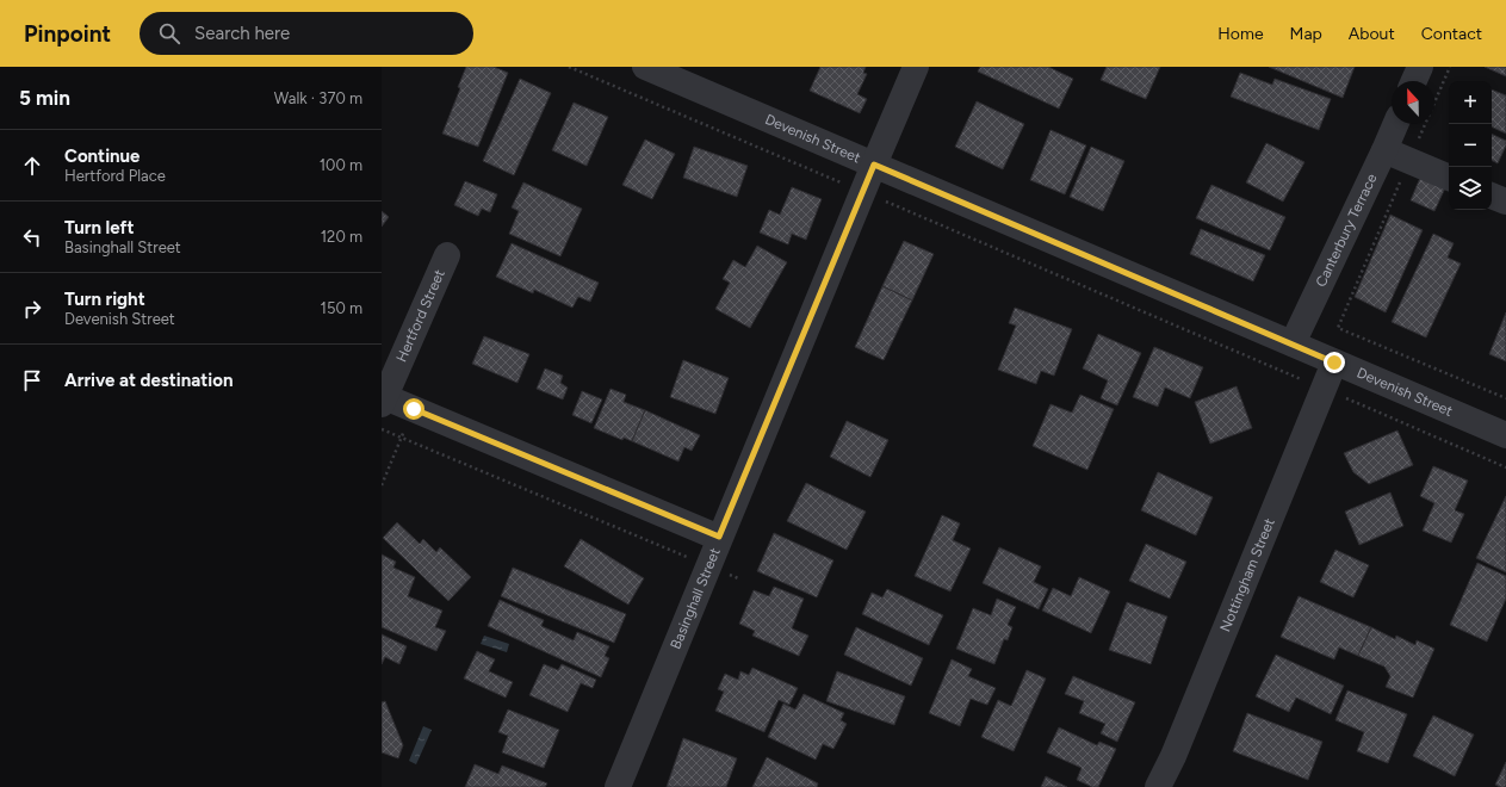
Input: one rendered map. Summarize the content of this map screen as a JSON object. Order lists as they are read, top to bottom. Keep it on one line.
{"streets":{"street":["Devenish Street","Canterbury Terrace","Hertford Street","Nottingham Street","Basinghall Street"]},"crossings":[["Devenish Street","Canterbury Terrace"],["Devenish Street","Nottingham Street"],["Devenish Street","Basinghall Street"]],"north":"top","page":{"header":"Pinpoint","search":"Search here","nav":["Home","Map","About","Contact"],"heading":["5 min","Walk · 370 m"],"map_buttons":["+","−"],"list":[["Continue","Hertford Place","100 m"],["Turn left","Basinghall Street","120 m"],["Turn right","Devenish Street","150 m"],"Arrive at destination"]}}
